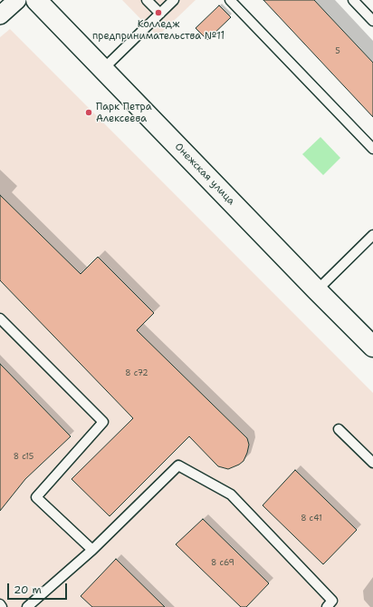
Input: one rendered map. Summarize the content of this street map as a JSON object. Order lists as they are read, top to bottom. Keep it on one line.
{"streets":{"main road":["Онежская улица"]},"places":["Колледж предпринимательства №11","Парк Петра Алексеева"],"house_numbers":["5","8 с72","8 с15","8 с41","8 с69"],"scale_bar":"20 m"}
